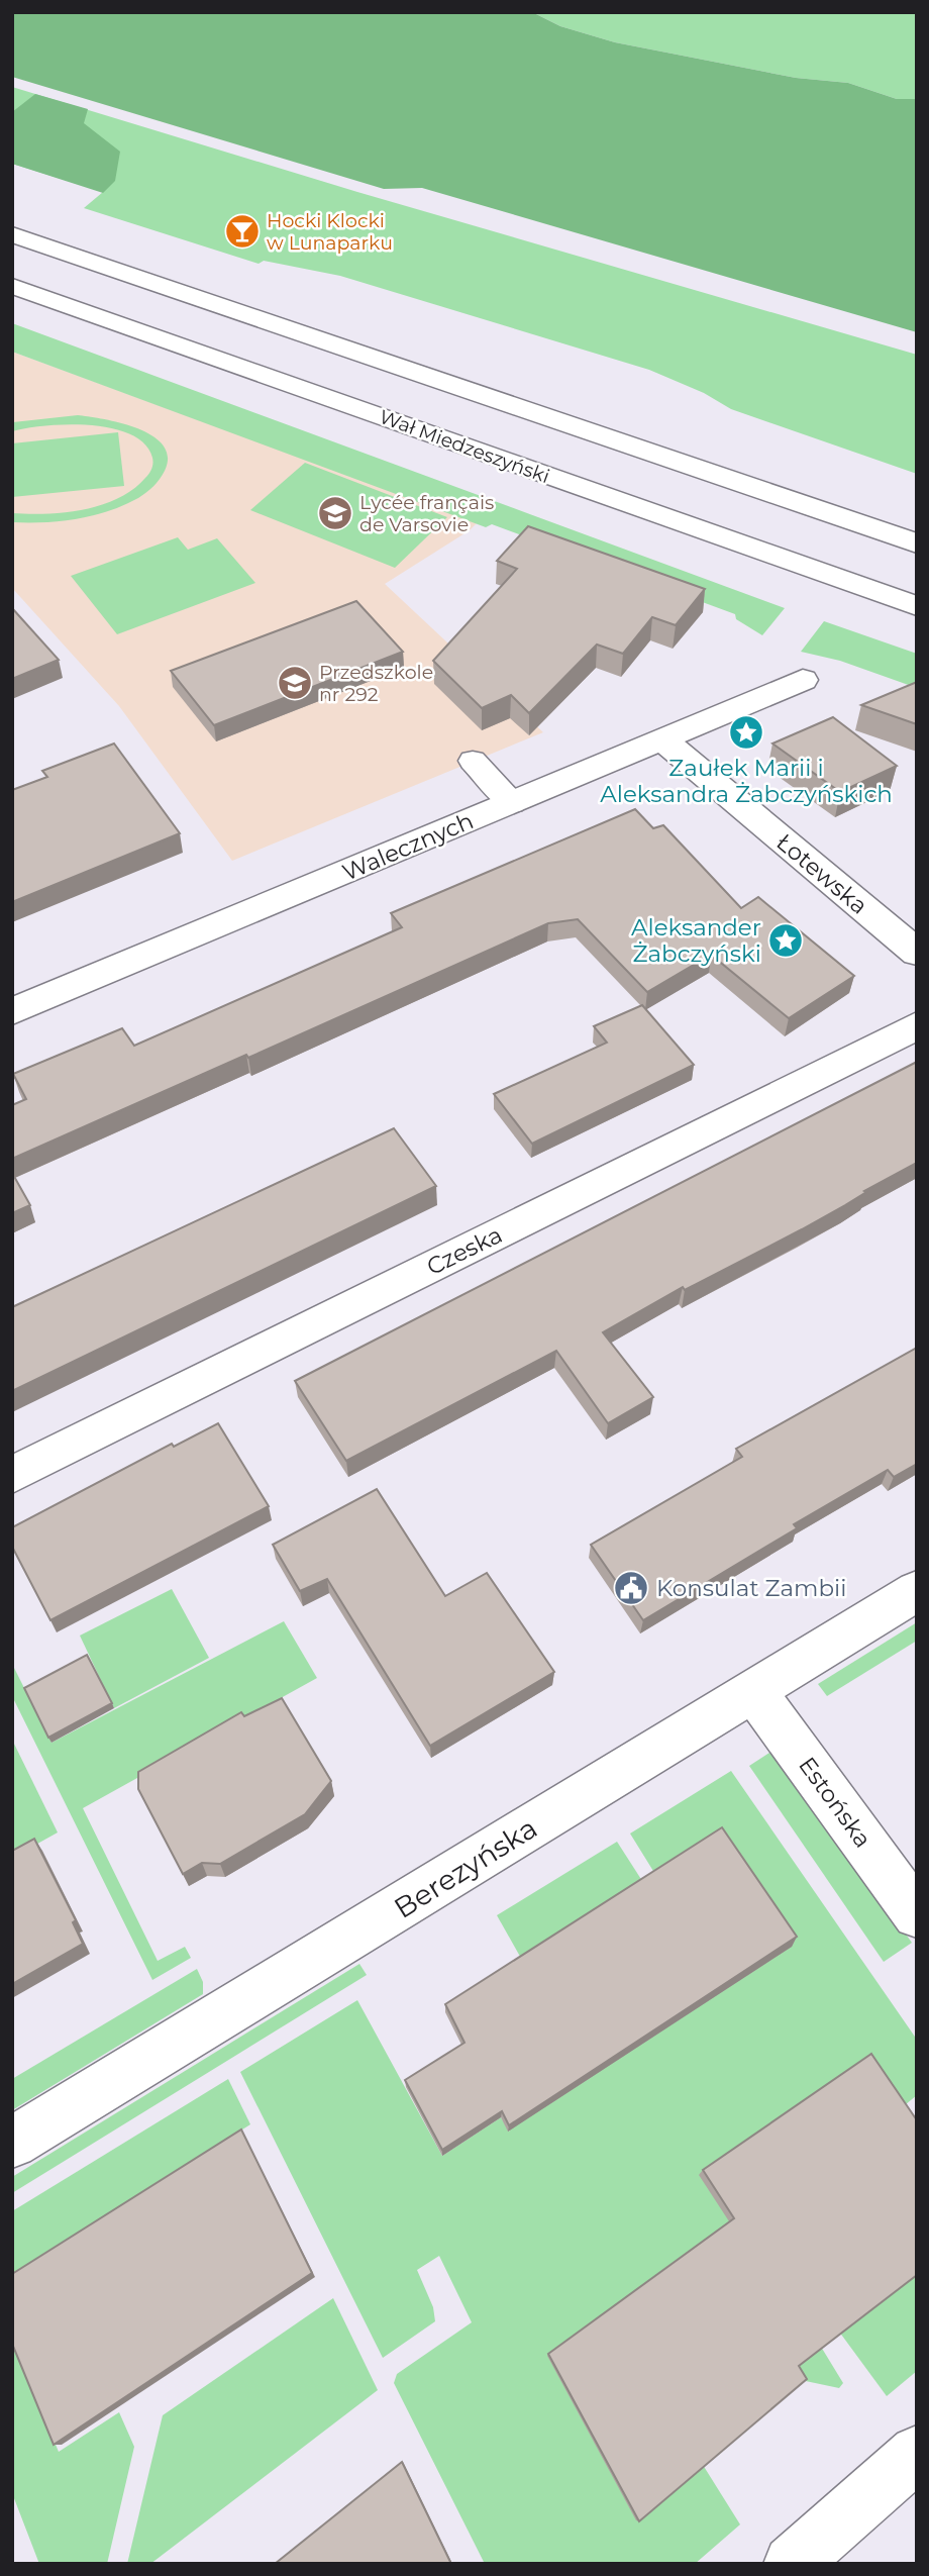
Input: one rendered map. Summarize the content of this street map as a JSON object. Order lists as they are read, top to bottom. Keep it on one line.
{"streets":{"street":["Wał Miedzeszyński","Walecznych","Łotewska","Czeska","Estońska","Berezyńska"]},"crossings":[["Walecznych","Łotewska"],["Estońska","Berezyńska"]],"places":{"bar":["Hocki Klocki w Lunaparku"],"school or university":["Lycée français de Varsovie","Przedszkole nr 292"],"place":["Zaułek Marii i Aleksandra Żabczyńskich","Aleksander Żabczyński"],"public building":["Konsulat Zambii"]}}
